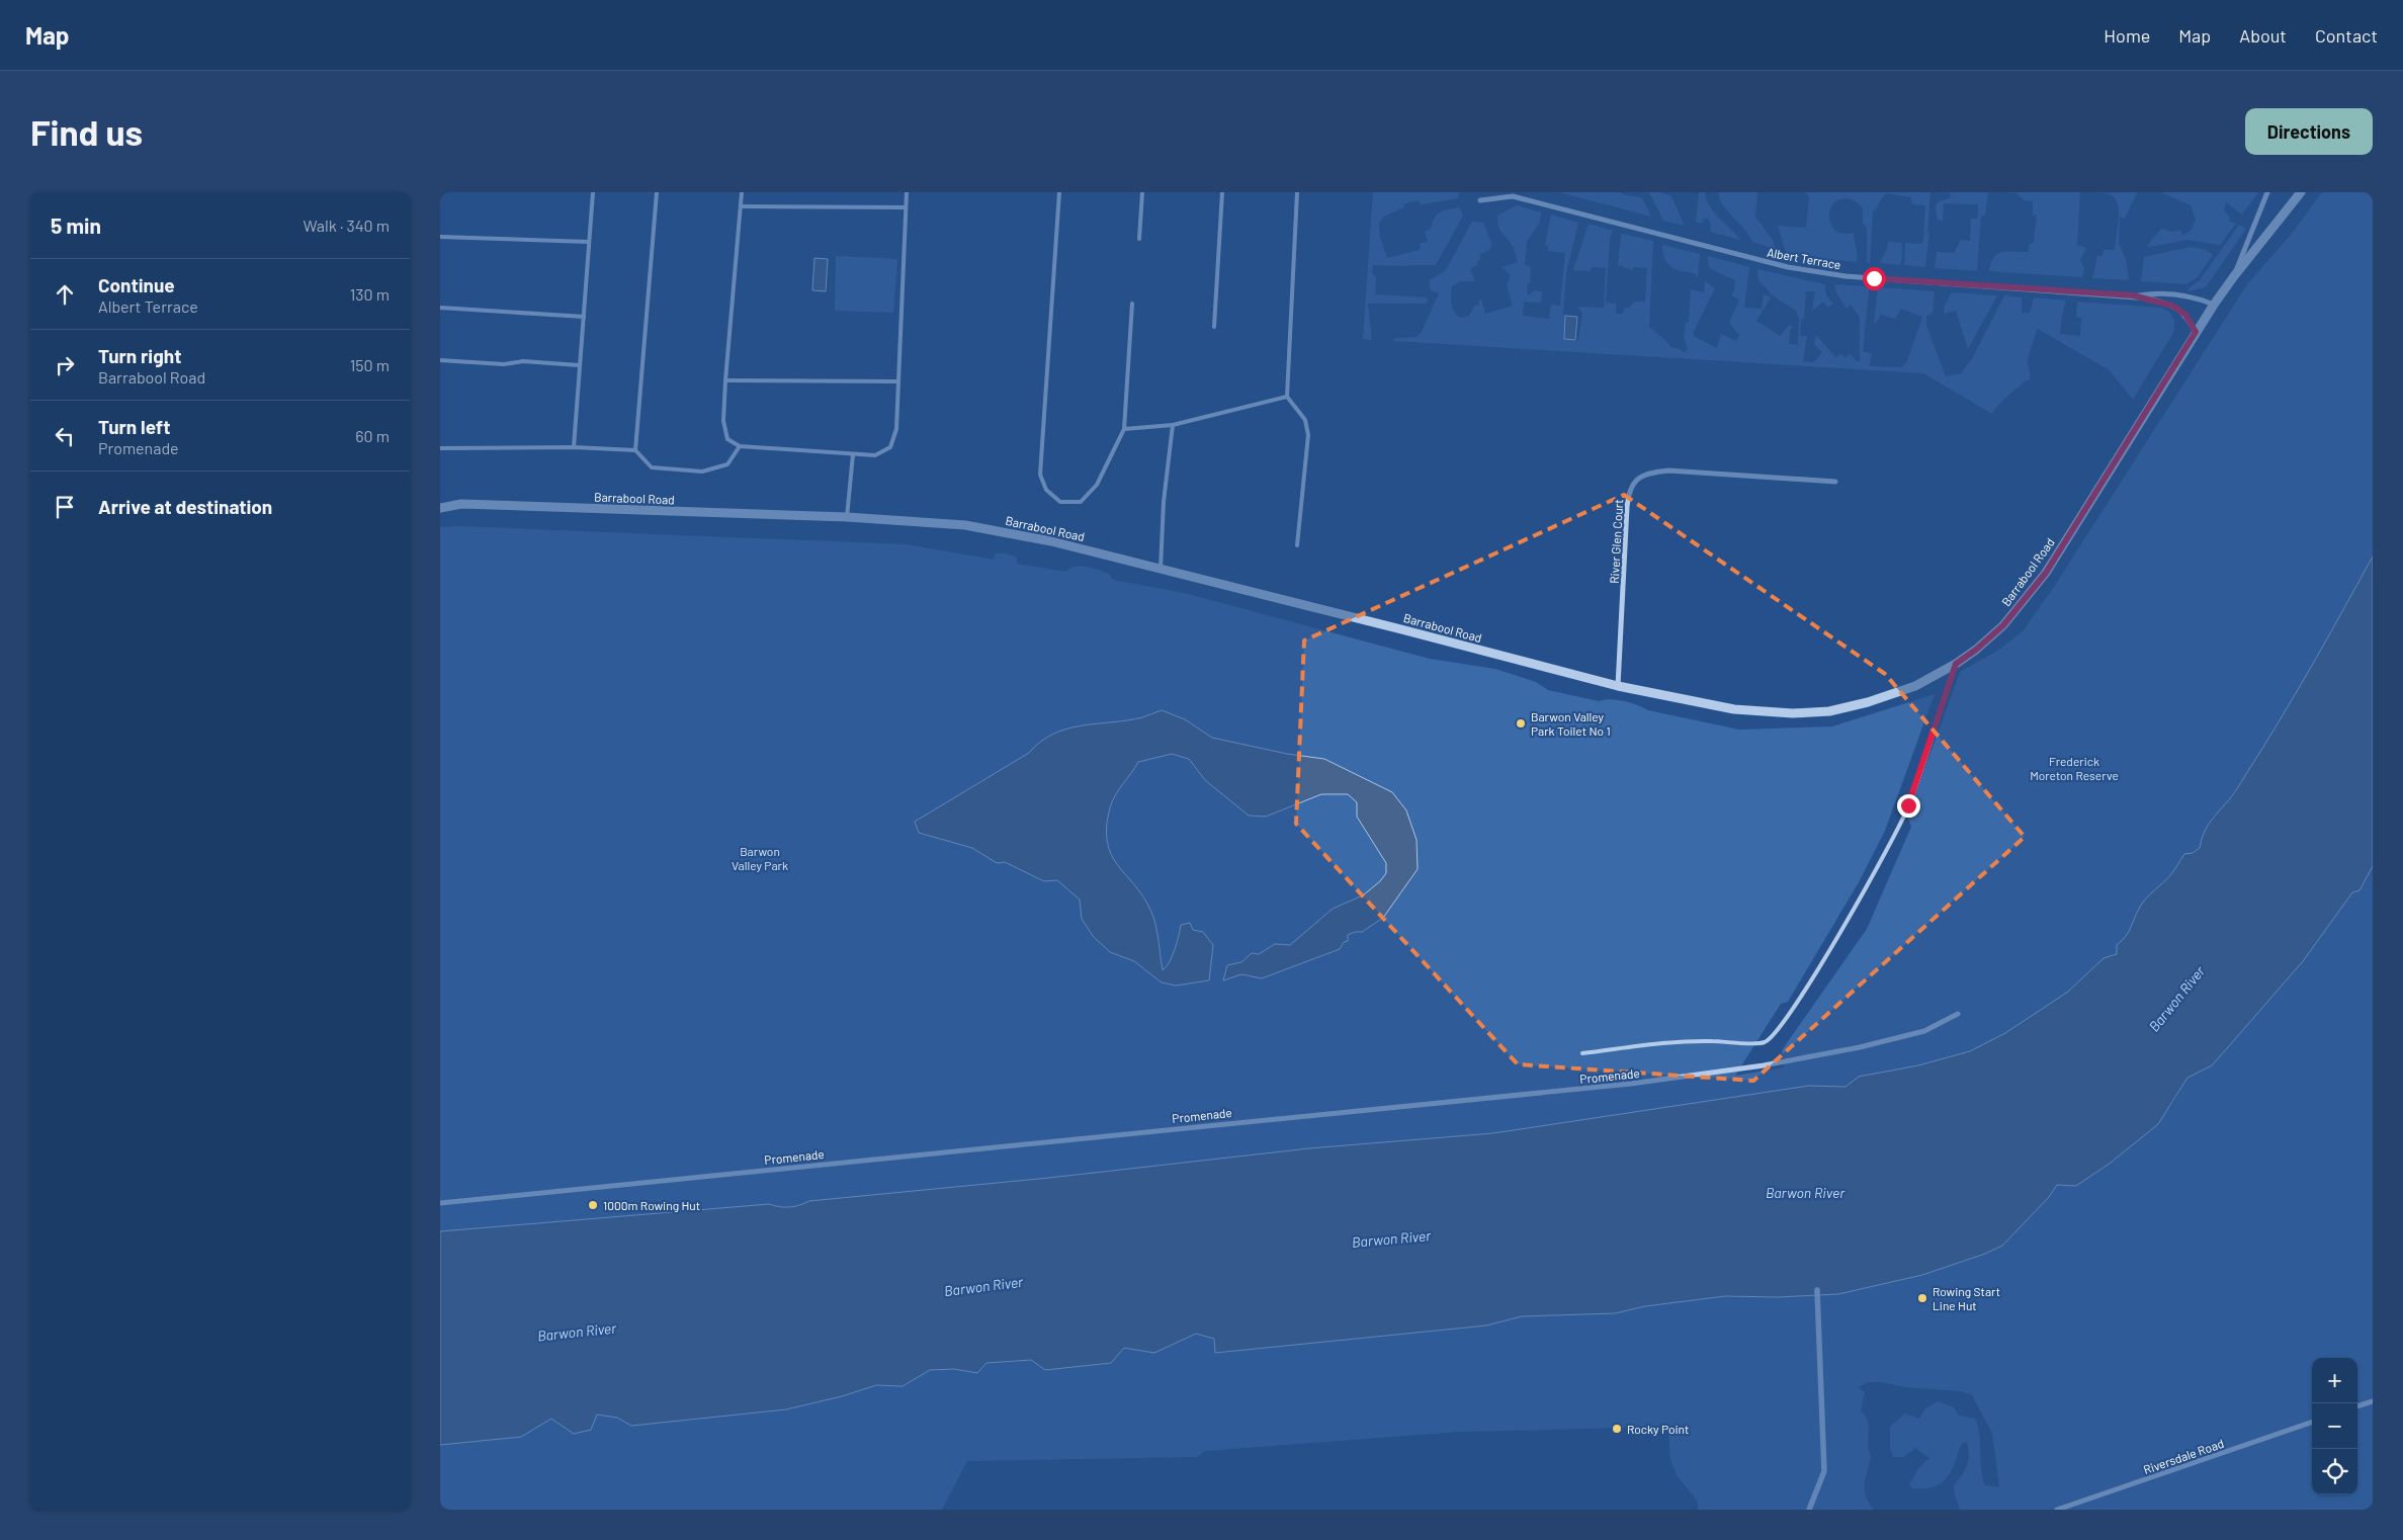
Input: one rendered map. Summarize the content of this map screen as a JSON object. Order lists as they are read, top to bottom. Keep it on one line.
{"streets":{"street":["Albert Terrace","Barrabool Road","River Glen Court","Promenade","Riversdale Road"]},"crossings":[["Albert Terrace","Barrabool Road"],["Barrabool Road","River Glen Court"],["Barrabool Road","Promenade"]],"water":["Barwon River"],"parks":["Frederick Moreton Reserve","Barwon Valley Park"],"places":["Barwon Valley Park Toilet No 1","1000m Rowing Hut","Rowing Start Line Hut","Rocky Point"],"page":{"header":"Map","nav":["Home","Map","About","Contact"],"buttons":"Directions","title":"Find us","heading":["5 min","Walk · 340 m"],"list":[["Continue","Albert Terrace","130 m"],["Turn right","Barrabool Road","150 m"],["Turn left","Promenade","60 m"],"Arrive at destination"],"map_buttons":["+","−"]}}
